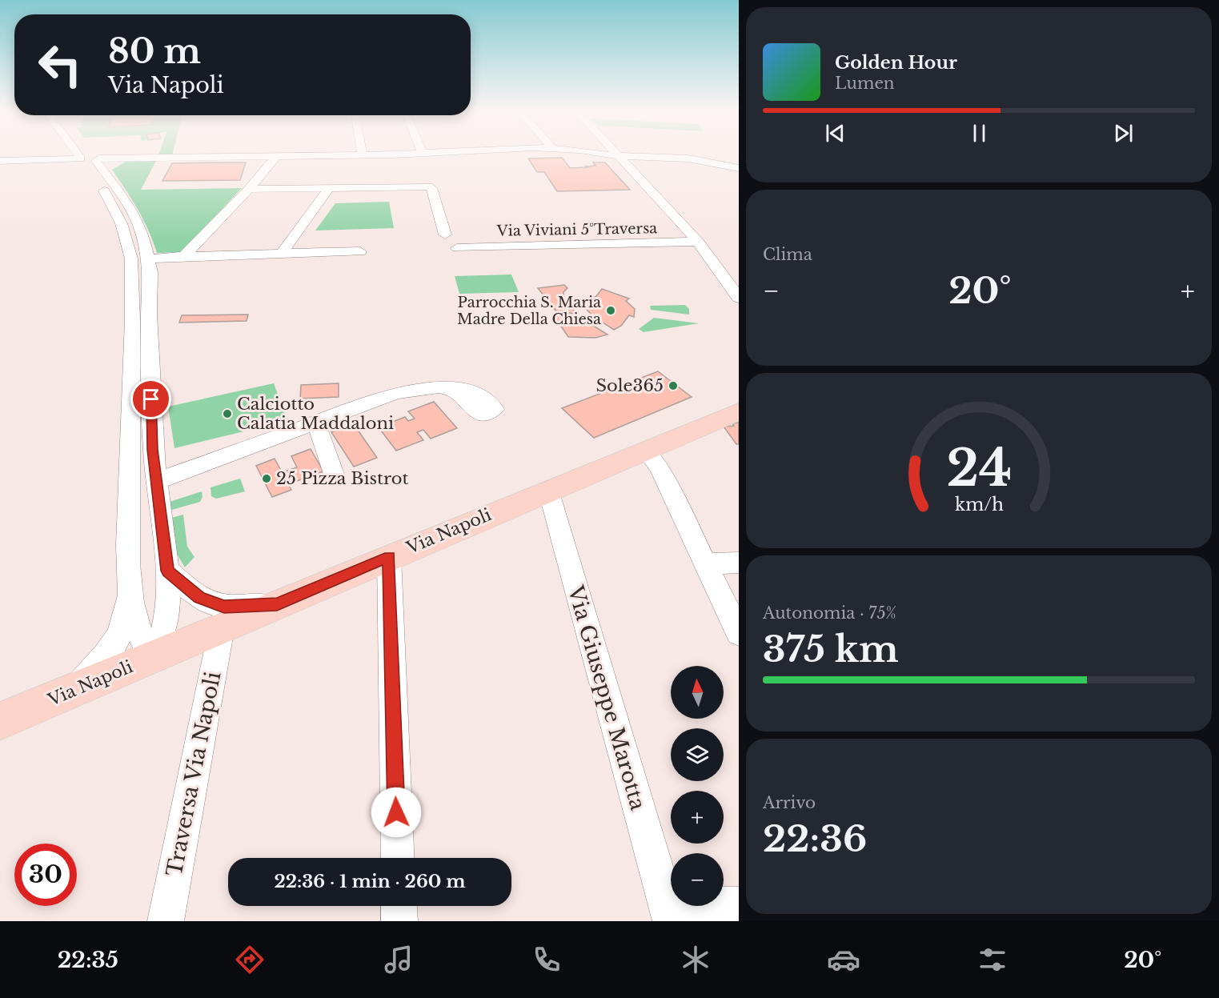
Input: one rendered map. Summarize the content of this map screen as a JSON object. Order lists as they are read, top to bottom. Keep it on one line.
{"streets":{"main road":["Via Napoli"],"street":["Via Viviani 5°Traversa","Via Giuseppe Marotta","Traversa Via Napoli"]},"crossings":[["Via Napoli","Via Giuseppe Marotta"],["Via Napoli","Traversa Via Napoli"]],"places":["Parrocchia S. Maria Madre Della Chiesa","Sole365","Calciotto Calatia Maddaloni","25 Pizza Bistrot"],"north":"top","page":{"turn":["80 m","Via Napoli"],"song":["Golden Hour","Lumen"],"tile":["Clima",["Autonomia · 75%","375 km"],["Arrivo","22:36"]],"heat":["−","20°","+"],"map_buttons":["+","−"],"limit":"30","trip":"22:36 · 1 min · 260 m","tabs":["22:35","20°"],"gauge":["24","km/h"]}}
